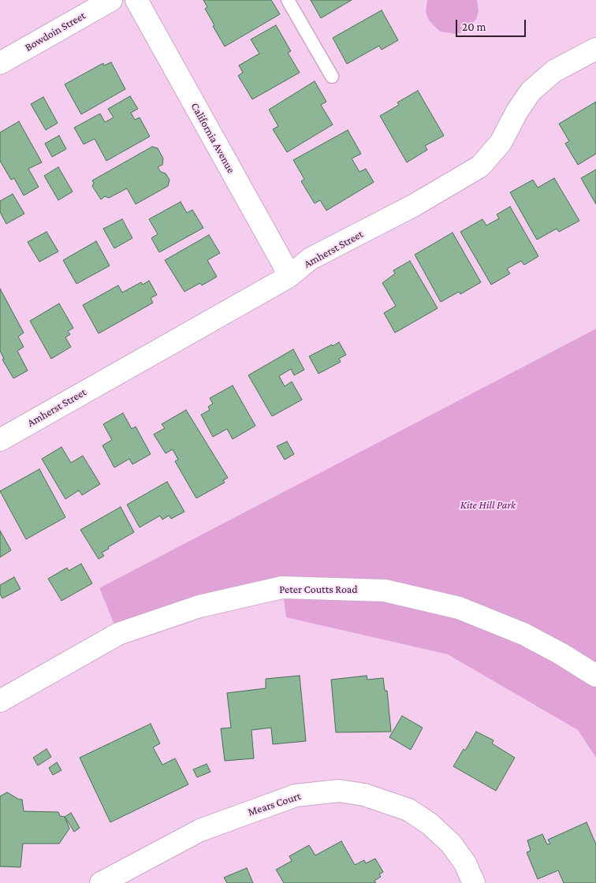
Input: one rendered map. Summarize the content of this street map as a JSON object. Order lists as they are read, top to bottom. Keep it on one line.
{"streets":{"street":["Bowdoin Street","California Avenue","Amherst Street","Peter Coutts Road","Mears Court"]},"crossings":[["California Avenue","Amherst Street"]],"parks":["Kite Hill Park"],"scale_bar":"20 m"}
